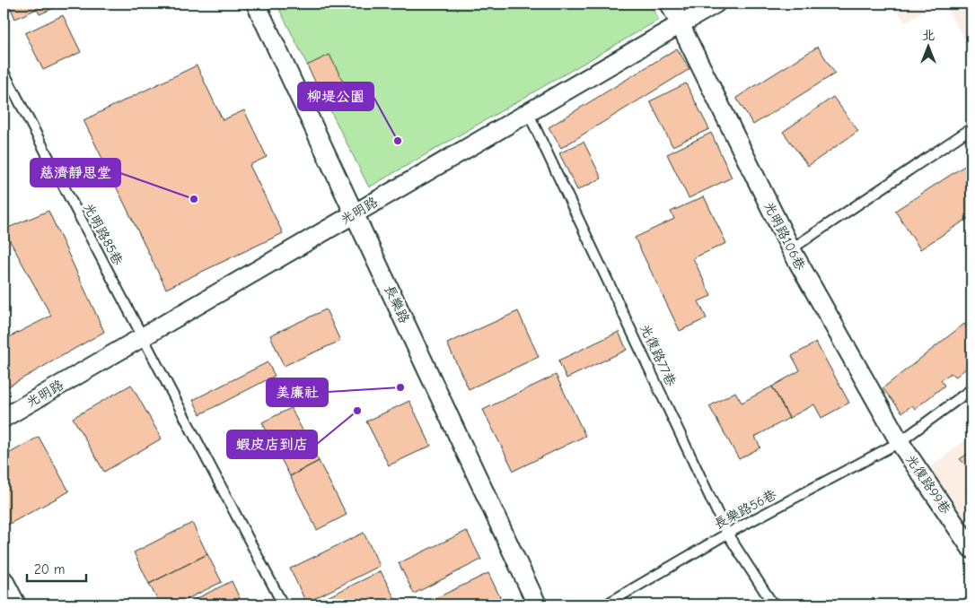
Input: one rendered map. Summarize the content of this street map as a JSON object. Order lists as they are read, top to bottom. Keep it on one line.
{"streets":{"street":["光明路","光明路106巷","長樂路","光復路99巷"],"lane":["光明路85巷","光復路77巷","長樂路56巷"]},"crossings":[["光明路","光明路85巷"],["光明路","光明路106巷"],["光明路","長樂路"],["光明路","光復路77巷"],["光明路106巷","光復路99巷"],["光明路106巷","長樂路56巷"],["光復路77巷","長樂路56巷"],["光復路99巷","長樂路56巷"]],"places":["柳堤公園","慈濟靜思堂","美廉社","蝦皮店到店"],"scale_bar":"20 m","north":"top"}
